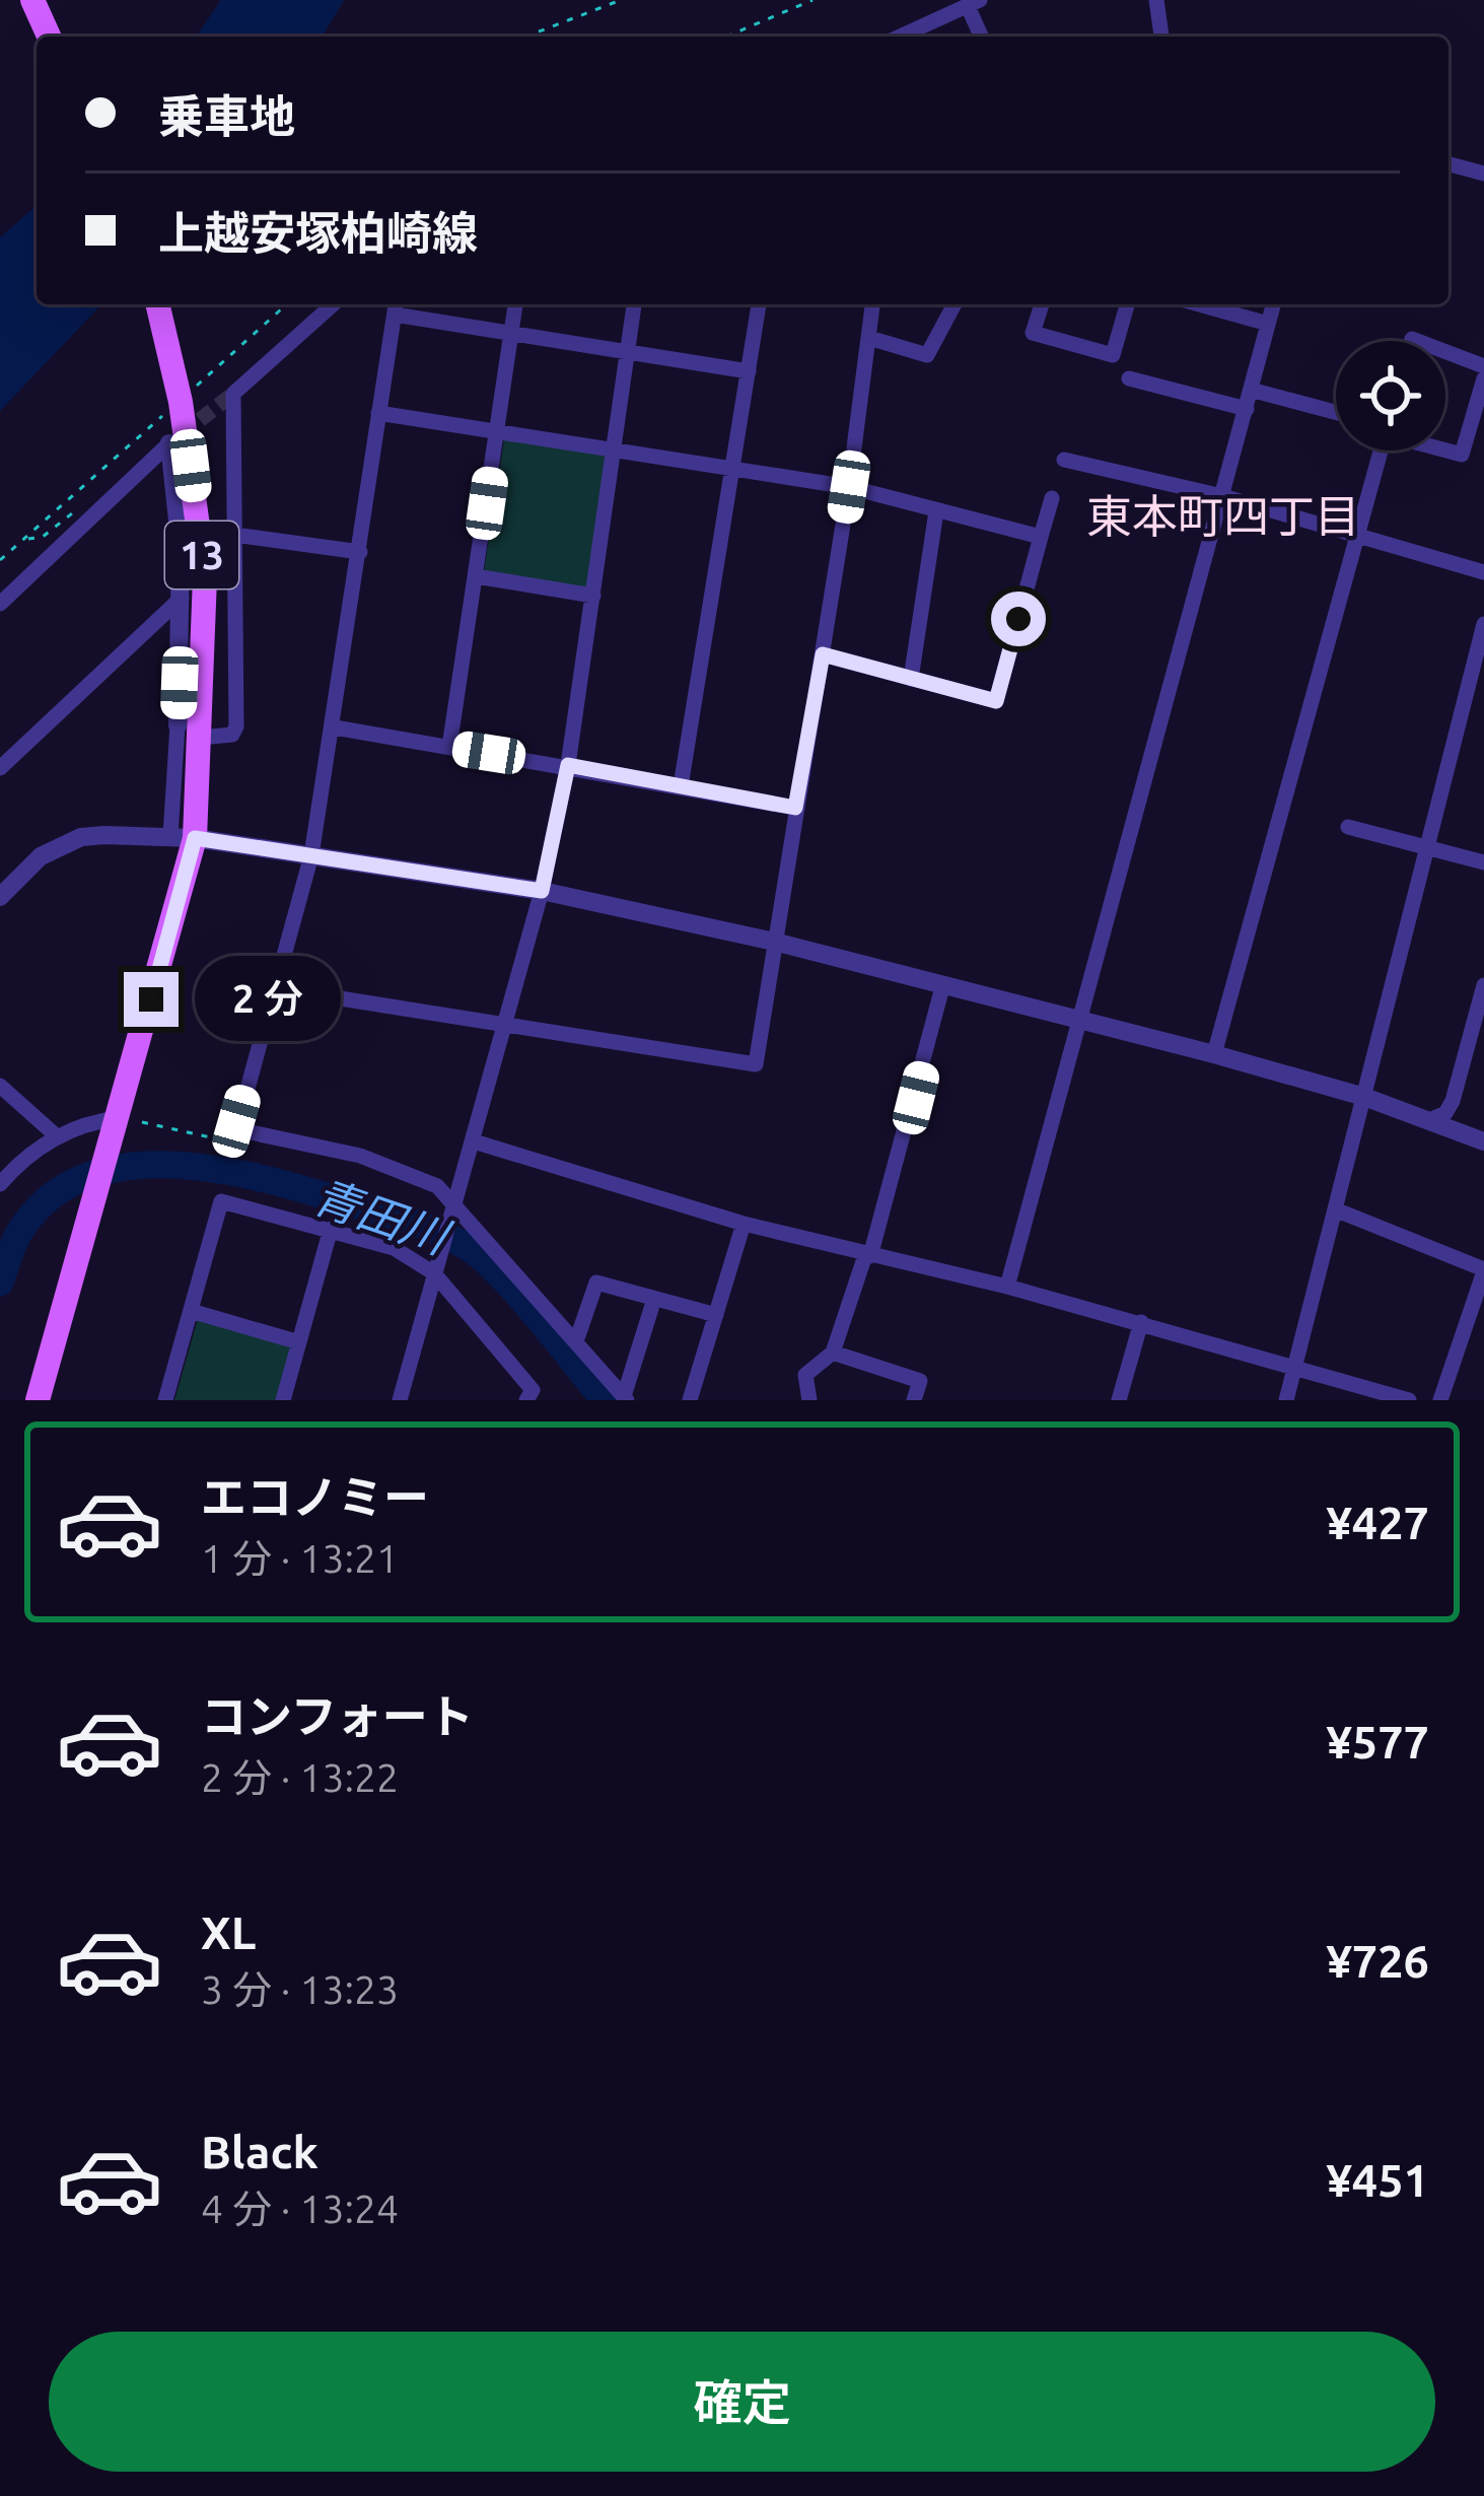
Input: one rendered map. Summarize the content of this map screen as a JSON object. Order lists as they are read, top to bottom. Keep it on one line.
{"streets":{"main road":["13"]},"districts":["東本町四丁目"],"water":["青田川"],"page":{"banner":["乗車地","上越安塚柏崎線"],"bubble":"2 分","list":[{"name":"エコノミー","note":"1 分 · 13:21","value":"¥427"},{"name":"コンフォート","note":"2 分 · 13:22","value":"¥577"},{"name":"XL","note":"3 分 · 13:23","value":"¥726"},{"name":"Black","note":"4 分 · 13:24","value":"¥451"}],"buttons":"確定"}}
